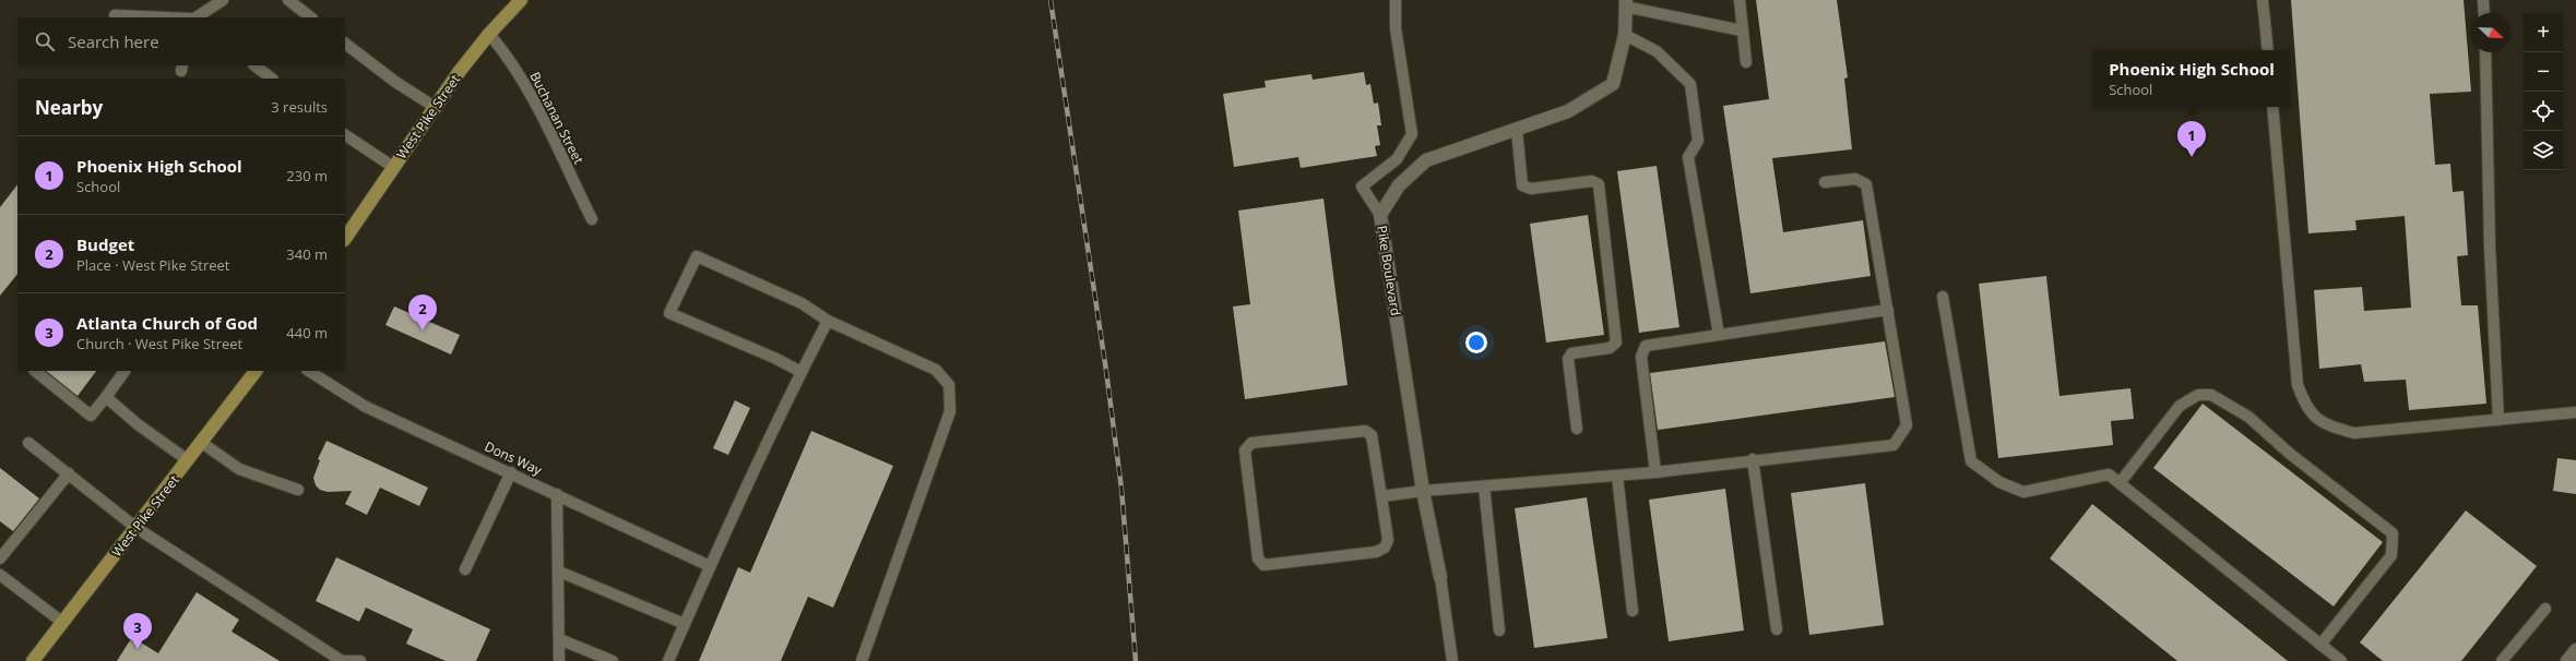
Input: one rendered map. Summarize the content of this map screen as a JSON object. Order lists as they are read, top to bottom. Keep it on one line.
{"streets":{"main road":["West Pike Street"],"street":["Pike Boulevard"],"lane":["Buchanan Street","Dons Way"]},"crossings":[["West Pike Street","Buchanan Street"]],"north":"bottom right","page":{"map_buttons":["+","−"],"search":"Search here","popup":["Phoenix High School","School"],"heading":["Nearby","3 results"],"pins":["1","2","3"],"list":[{"mark":"1","name":"Phoenix High School","note":"School","value":"230 m"},{"mark":"2","name":"Budget","note":"Place · West Pike Street","value":"340 m"},{"mark":"3","name":"Atlanta Church of God","note":"Church · West Pike Street","value":"440 m"}]}}
